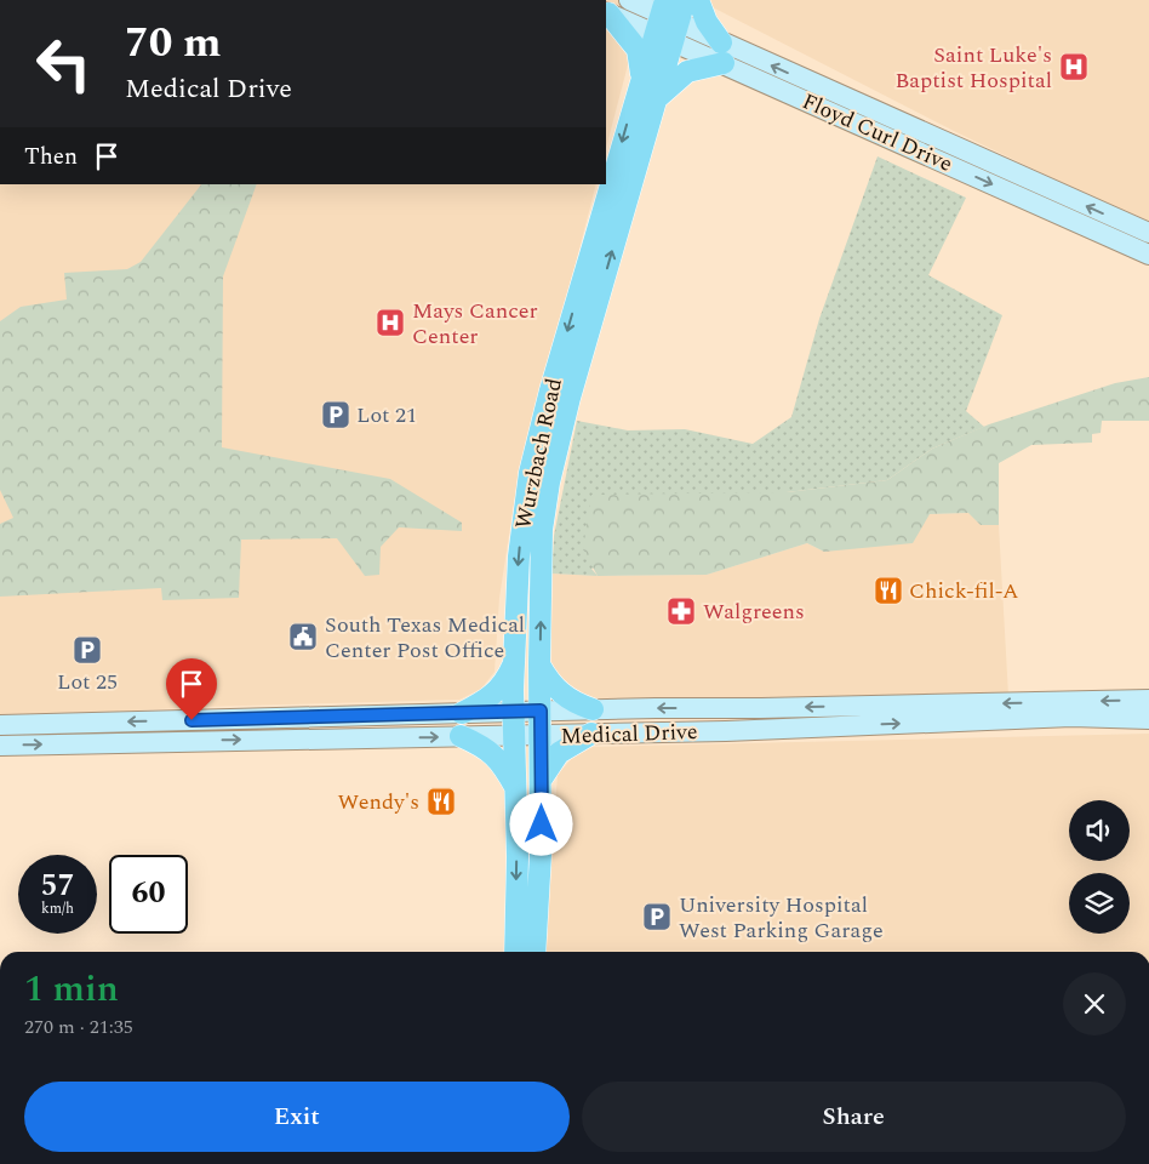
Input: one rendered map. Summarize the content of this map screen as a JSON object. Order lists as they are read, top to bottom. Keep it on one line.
{"streets":{"main road":["Wurzbach Road"],"street":["Floyd Curl Drive","Medical Drive"]},"crossings":[["Floyd Curl Drive","Wurzbach Road"],["Wurzbach Road","Medical Drive"]],"places":{"hospital":["Saint Luke's Baptist Hospital","Mays Cancer Center"],"parking":["Lot 21","Lot 25","University Hospital West Parking Garage"],"restaurant":["Chick-fil-A","Wendy's"],"pharmacy":["Walgreens"],"public building":["South Texas Medical Center Post Office"]},"page":{"turn":["70 m","Medical Drive"],"then":"Then","speed":"57 km/h","limit":"60","heading":["1 min","270 m · 21:35"],"buttons":["Exit","Share"]}}
